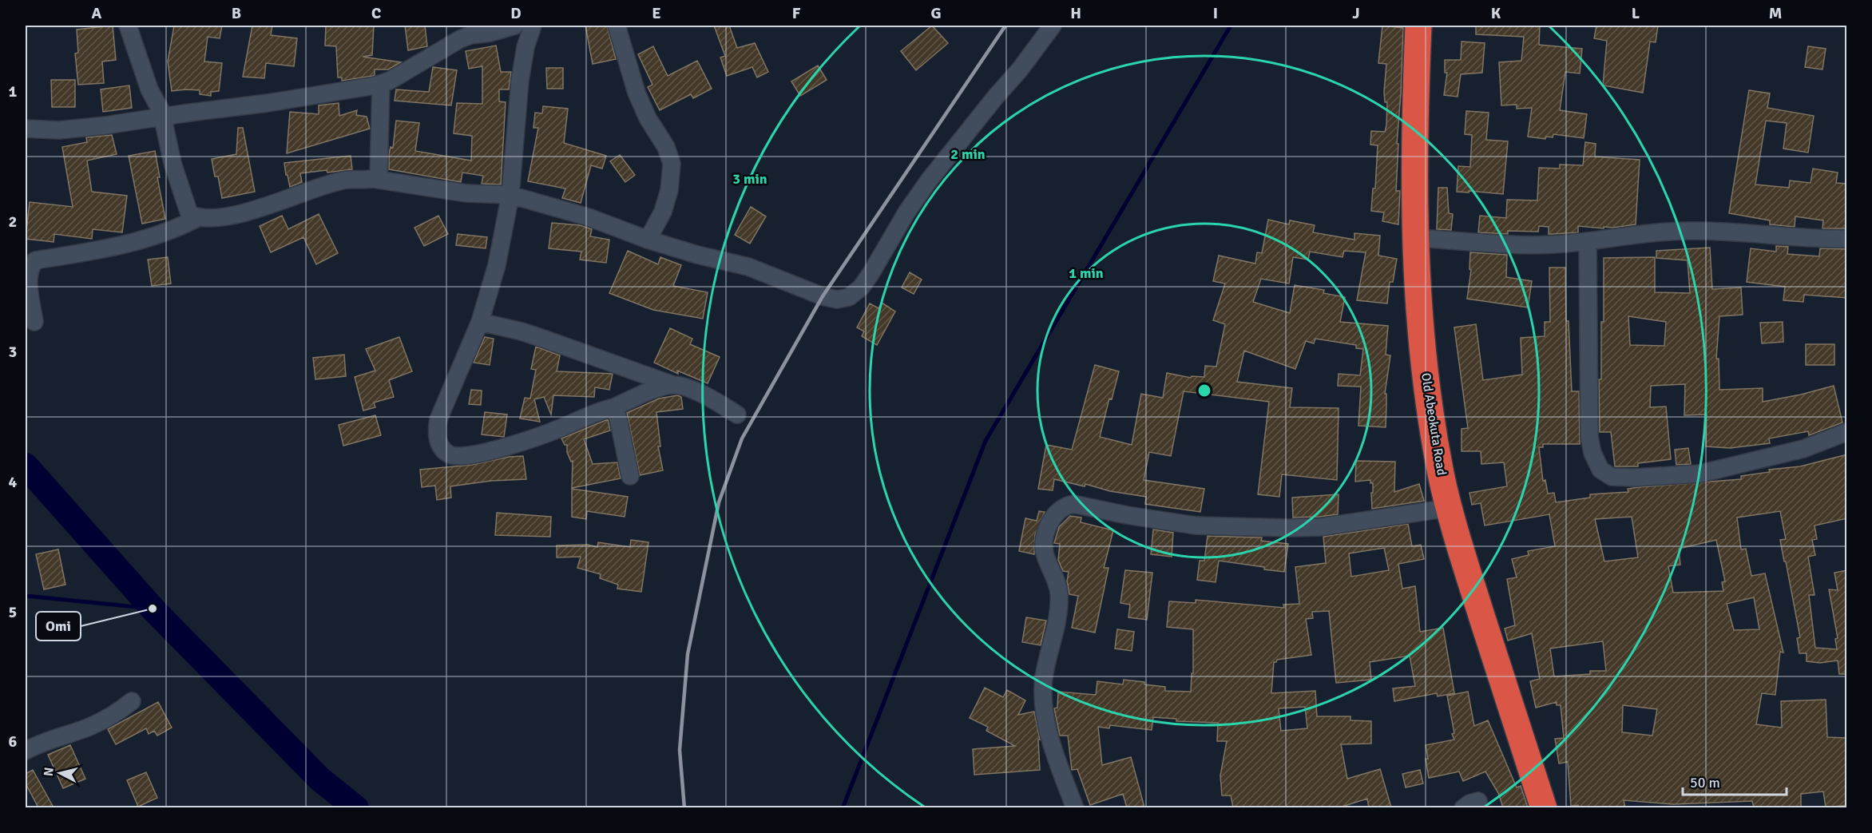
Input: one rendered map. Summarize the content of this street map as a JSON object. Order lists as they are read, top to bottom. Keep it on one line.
{"streets":{"highway":["Old Abeokuta Road"]},"places":["Omi"],"scale_bar":"50 m","north":"left","grid":{"columns":["A","B","C","D","E","F","G","H","I","J","K","L","M"],"rows":["1","2","3","4","5","6"]},"rings":["2 min","3 min","1 min"]}
